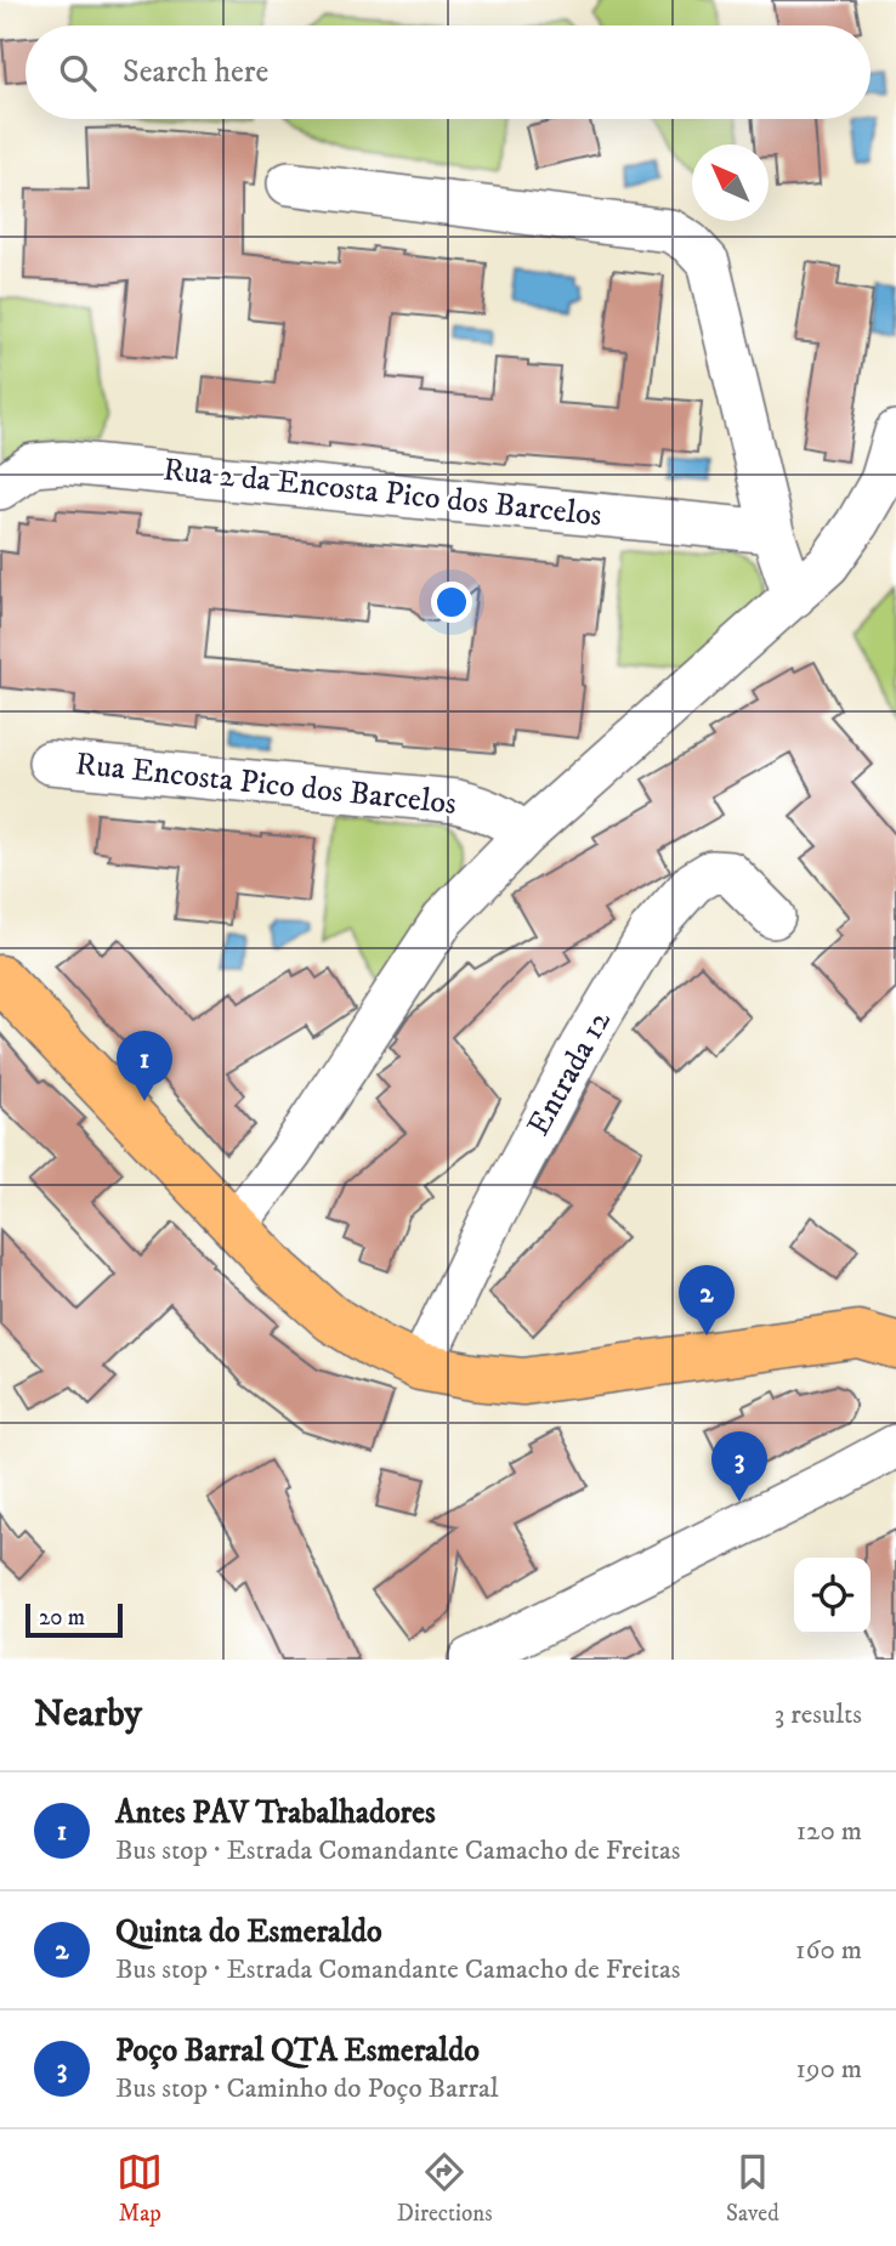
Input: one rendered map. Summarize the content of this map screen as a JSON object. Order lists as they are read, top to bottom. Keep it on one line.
{"streets":{"street":["Rua 2 da Encosta Pico dos Barcelos","Rua Encosta Pico dos Barcelos","Entrada 12"]},"scale_bar":"20 m","north":"top left","page":{"search":"Search here","pins":["1","2","3"],"scale":"20 m","heading":["Nearby","3 results"],"list":[{"mark":"1","name":"Antes PAV Trabalhadores","note":"Bus stop · Estrada Comandante Camacho de Freitas","value":"120 m"},{"mark":"2","name":"Quinta do Esmeraldo","note":"Bus stop · Estrada Comandante Camacho de Freitas","value":"160 m"},{"mark":"3","name":"Poço Barral QTA Esmeraldo","note":"Bus stop · Caminho do Poço Barral","value":"190 m"}],"nav":["Map","Directions","Saved"]}}
